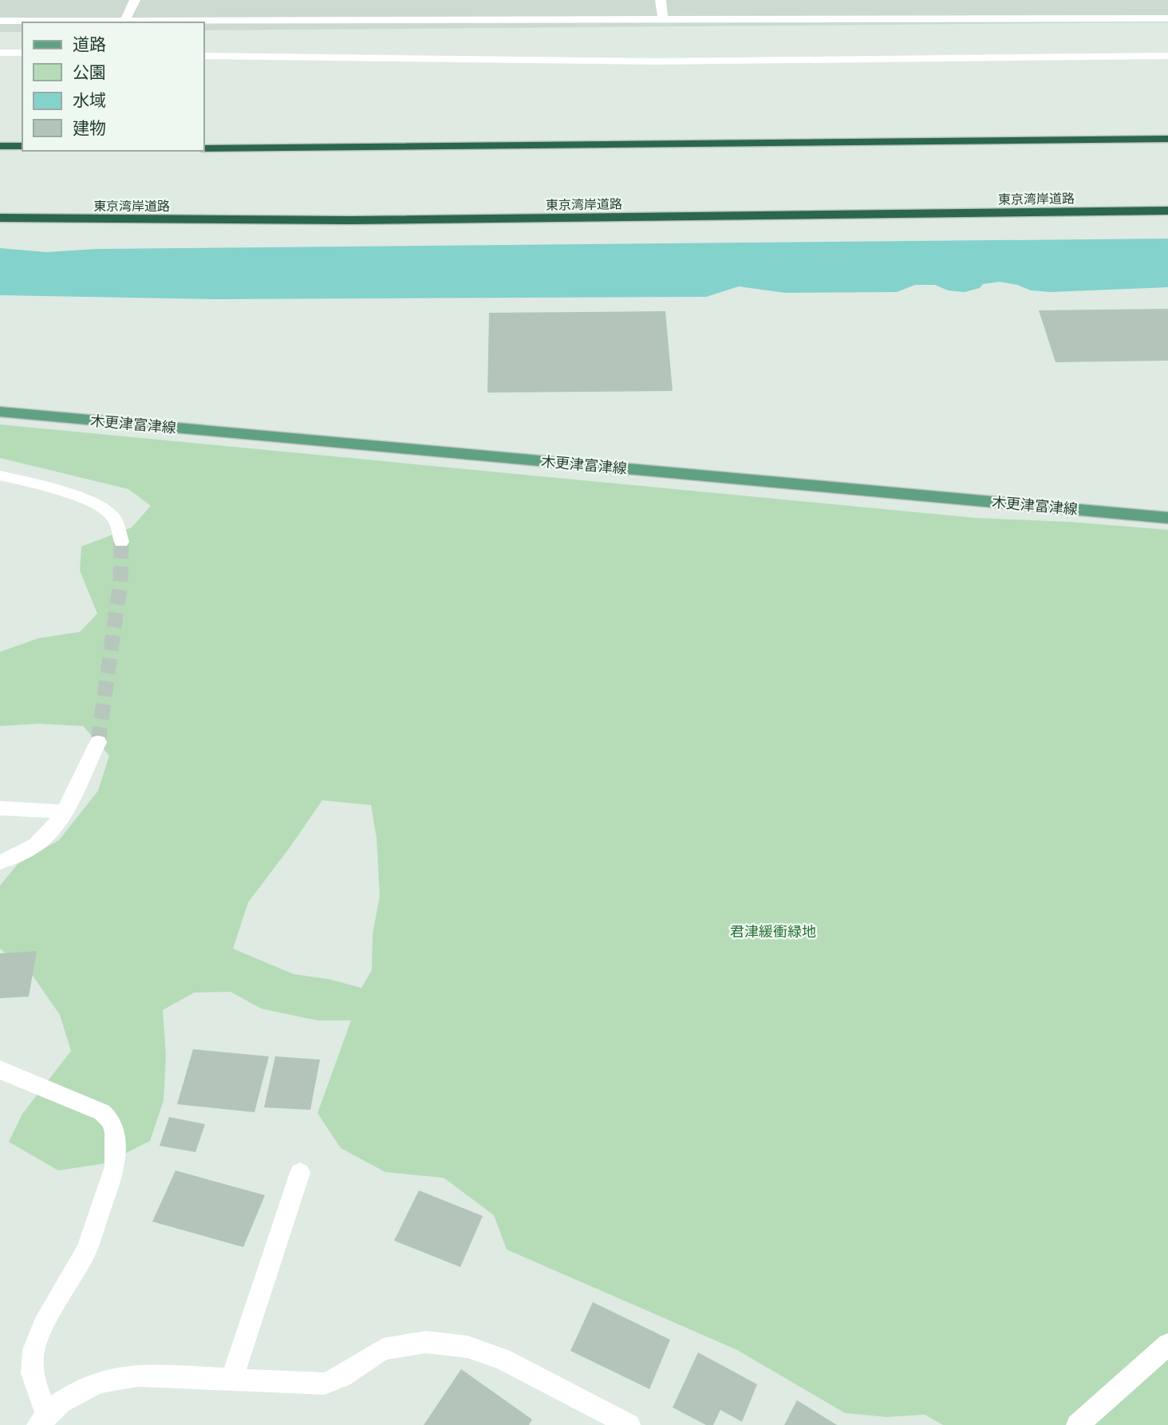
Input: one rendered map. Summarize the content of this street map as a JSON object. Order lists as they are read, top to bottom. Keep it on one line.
{"streets":{"highway":["東京湾岸道路"],"main road":["木更津富津線"]},"parks":["君津緩衝緑地"],"legend":["道路","公園","水域","建物"]}
